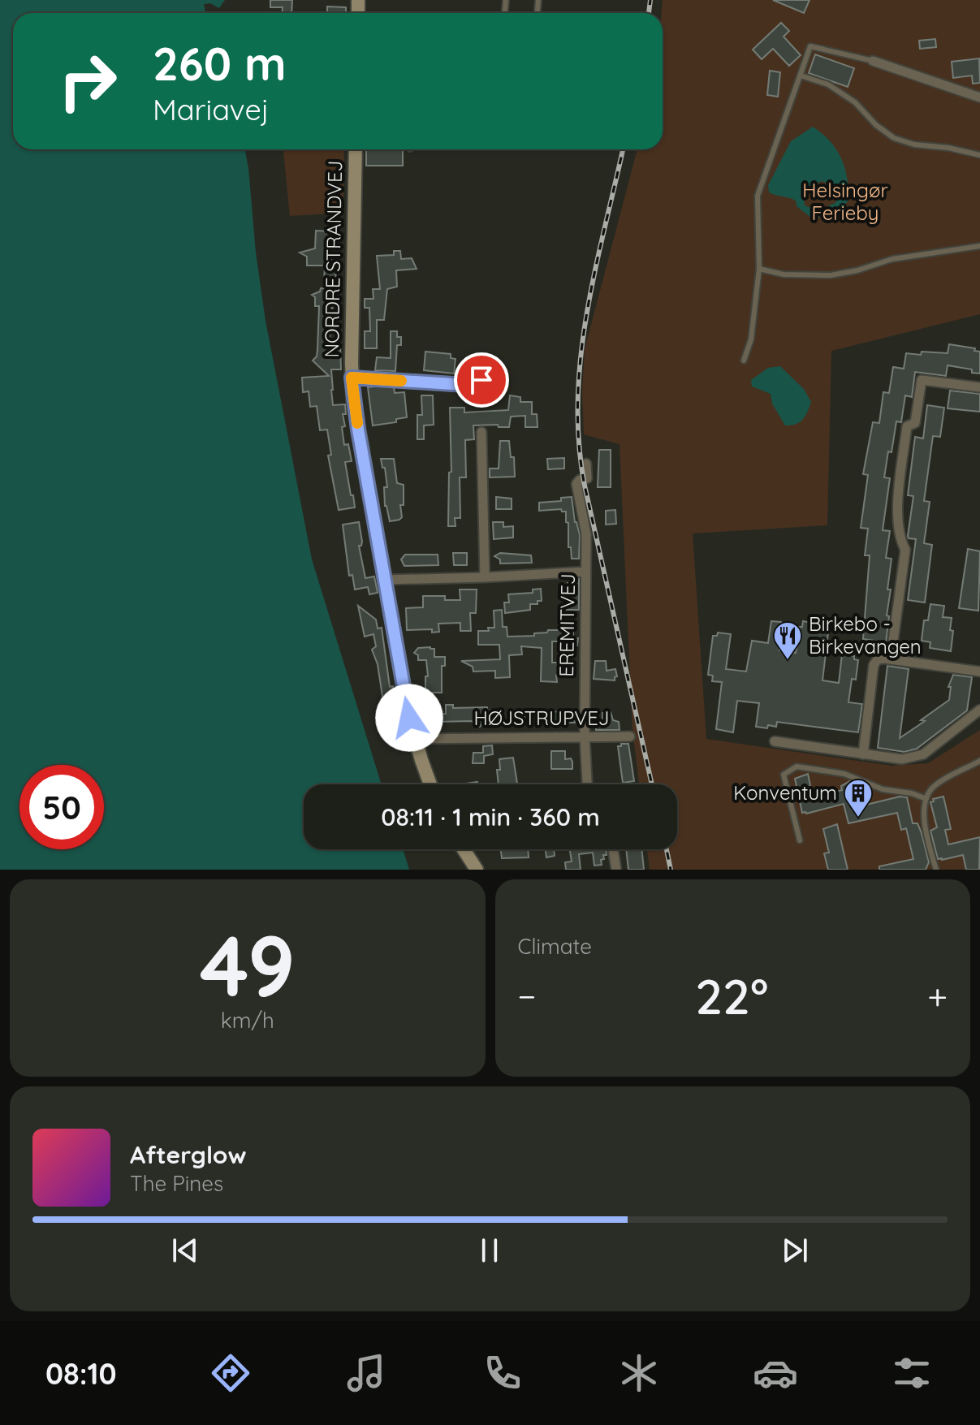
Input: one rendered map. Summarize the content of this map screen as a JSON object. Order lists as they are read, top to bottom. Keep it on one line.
{"streets":{"main road":["NORDRE STRANDVEJ"],"street":["EREMITVEJ","HØJSTRUPVEJ"]},"crossings":[["NORDRE STRANDVEJ","HØJSTRUPVEJ"],["EREMITVEJ","HØJSTRUPVEJ"]],"parks":["Helsingør Ferieby"],"places":{"restaurant":["Birkebo - Birkevangen"],"building":["Konventum"]},"page":{"turn":["260 m","Mariavej"],"limit":"50","trip":"08:11 · 1 min · 360 m","tile":[["49","km/h"],"Climate"],"heat":["−","22°","+"],"song":["Afterglow","The Pines"],"tabs":"08:10"}}
